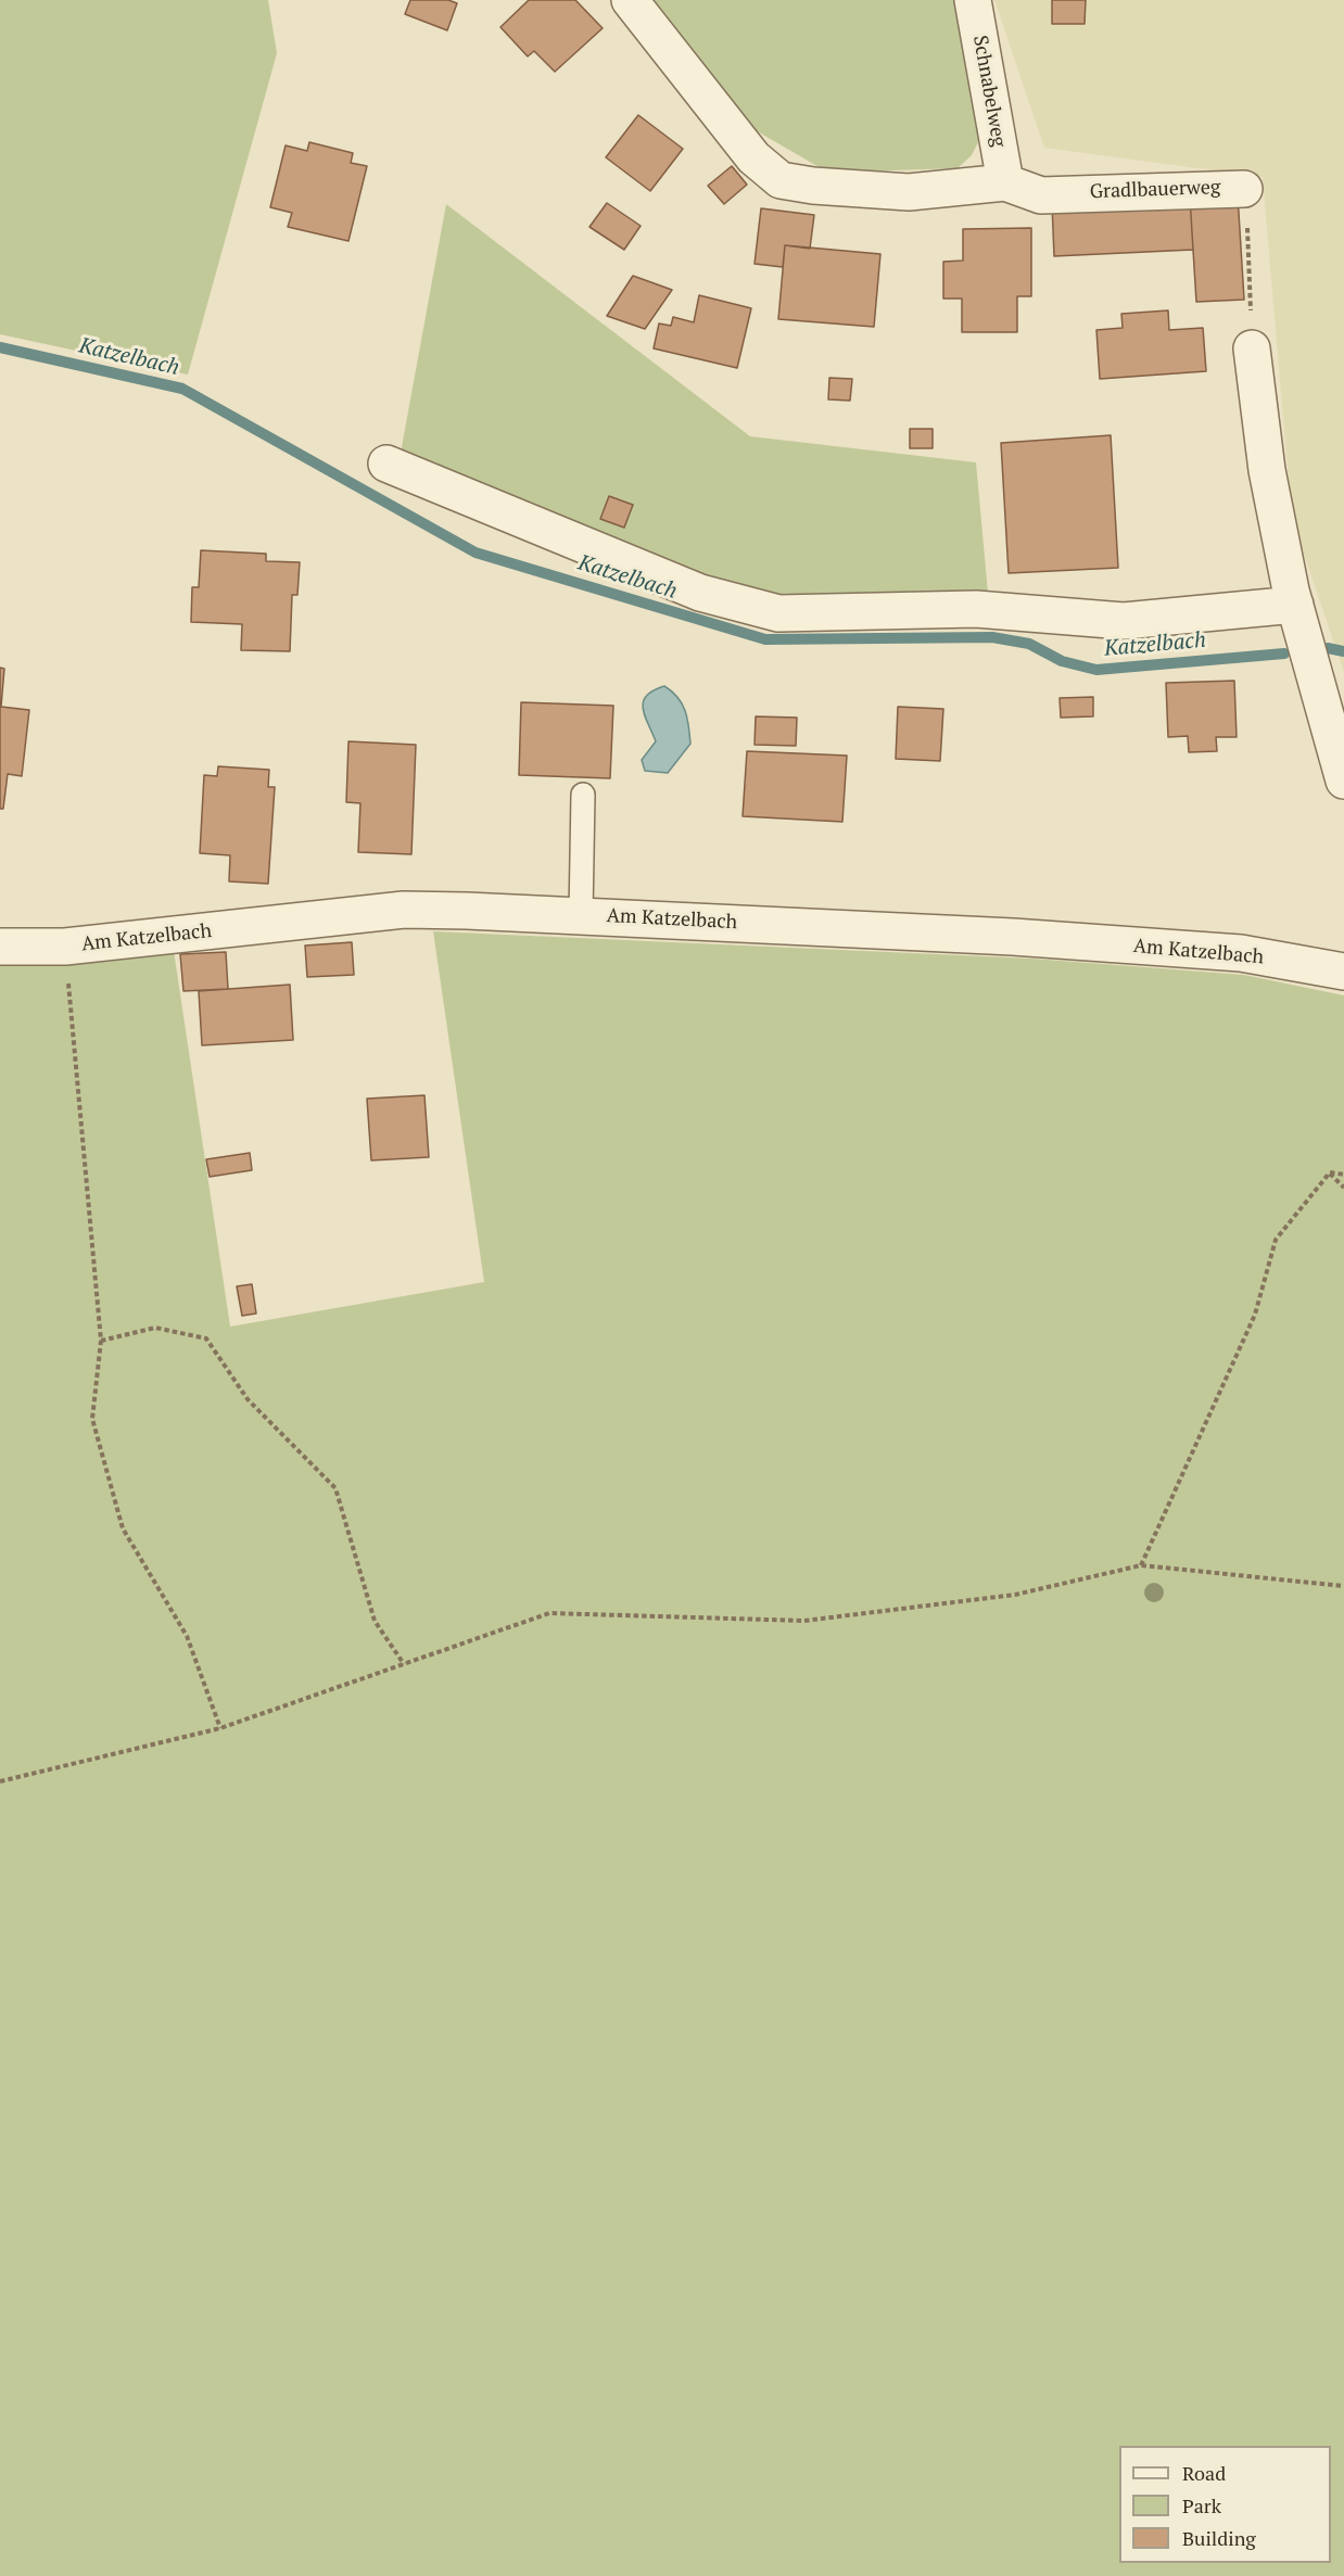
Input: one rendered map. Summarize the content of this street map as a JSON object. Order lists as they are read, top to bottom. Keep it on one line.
{"streets":{"street":["Schnabelweg","Gradlbauerweg","Am Katzelbach"]},"crossings":[["Schnabelweg","Gradlbauerweg"]],"water":["Katzelbach"],"legend":["Road","Park","Building"]}
